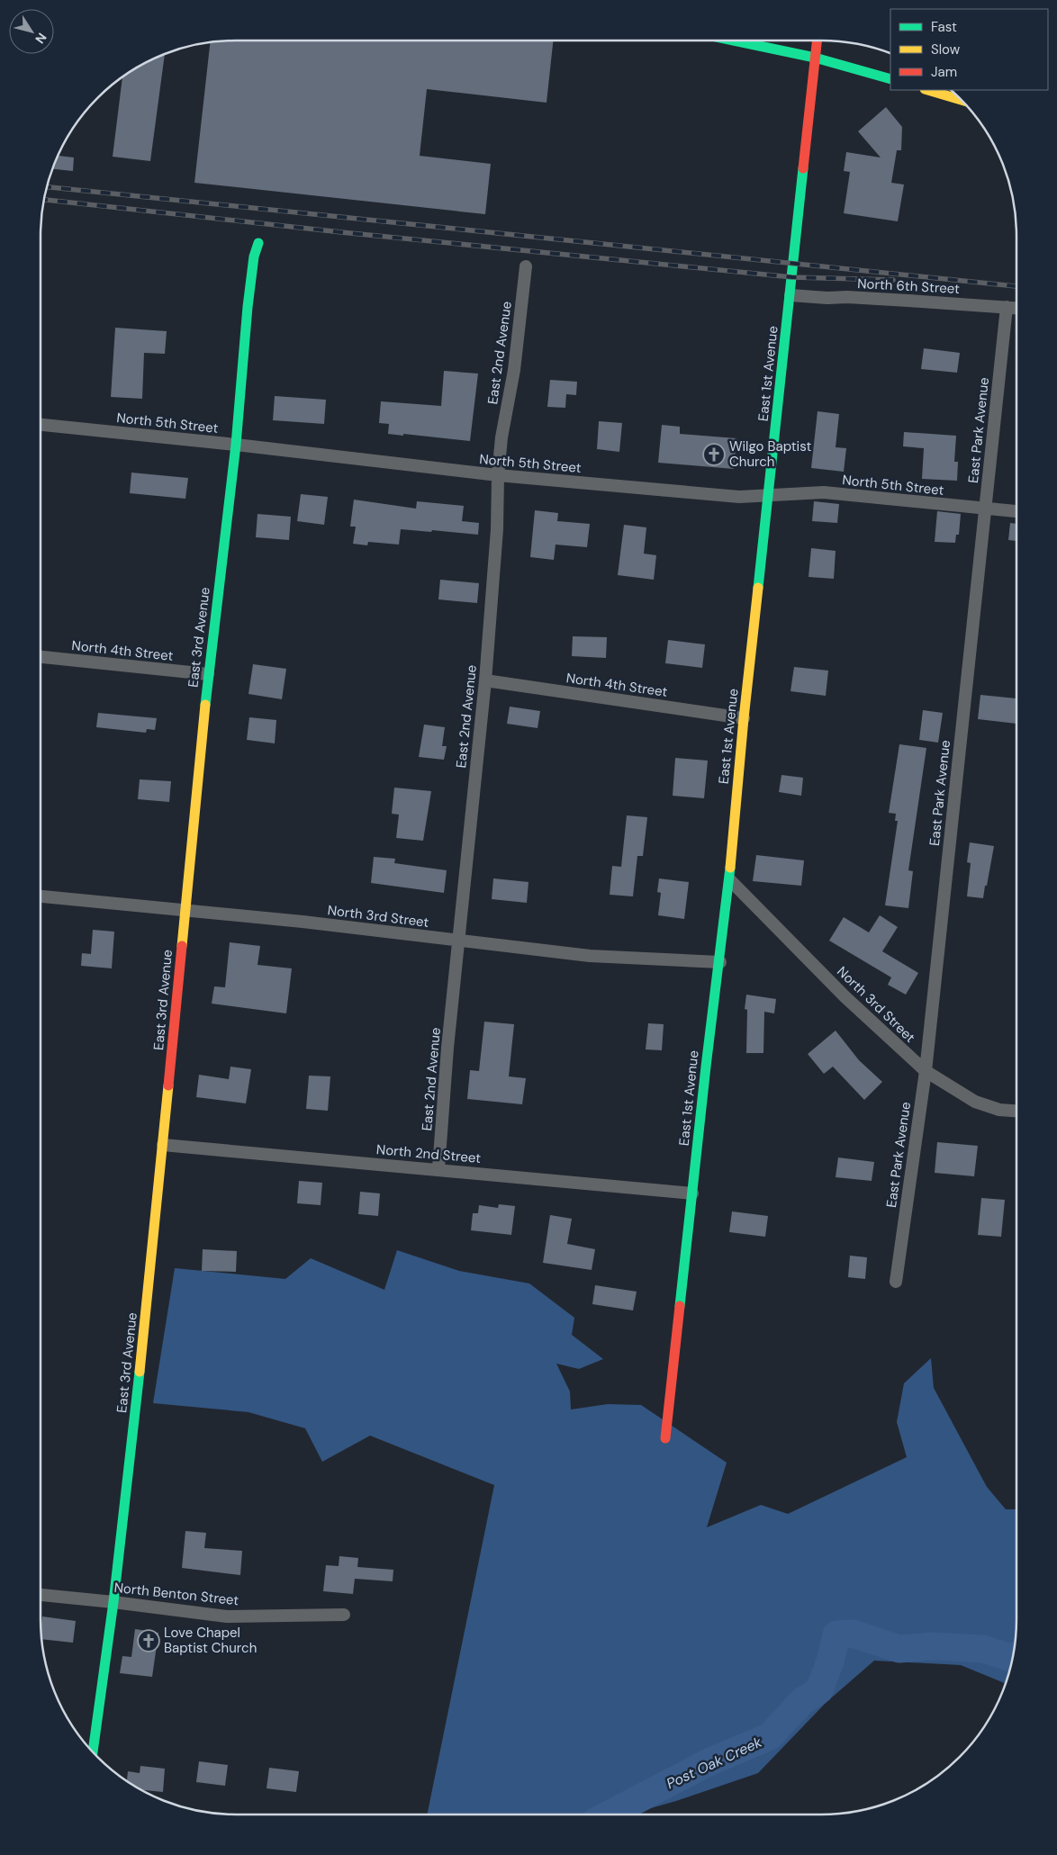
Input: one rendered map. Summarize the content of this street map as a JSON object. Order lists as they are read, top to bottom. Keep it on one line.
{"streets":{"street":["North 6th Street","East 2nd Avenue","East 1st Avenue","North 5th Street","East Park Avenue","East 3rd Avenue","North 4th Street","North 3rd Street","North 2nd Street","North Benton Street"]},"crossings":[["North 6th Street","East 1st Avenue"],["North 6th Street","East Park Avenue"],["East 2nd Avenue","North 5th Street"],["East 2nd Avenue","North 4th Street"],["East 2nd Avenue","North 3rd Street"],["East 2nd Avenue","North 2nd Street"],["East 1st Avenue","North 5th Street"],["East 1st Avenue","North 4th Street"],["East 1st Avenue","North 3rd Street"],["East 1st Avenue","North 2nd Street"],["North 5th Street","East Park Avenue"],["North 5th Street","East 3rd Avenue"],["East Park Avenue","North 3rd Street"],["East 3rd Avenue","North 4th Street"],["East 3rd Avenue","North 3rd Street"],["East 3rd Avenue","North 2nd Street"],["East 3rd Avenue","North Benton Street"]],"water":["Post Oak Creek"],"places":{"church":["Wilgo Baptist Church","Love Chapel Baptist Church"]},"legend":["Fast","Slow","Jam"],"north":"bottom right"}
